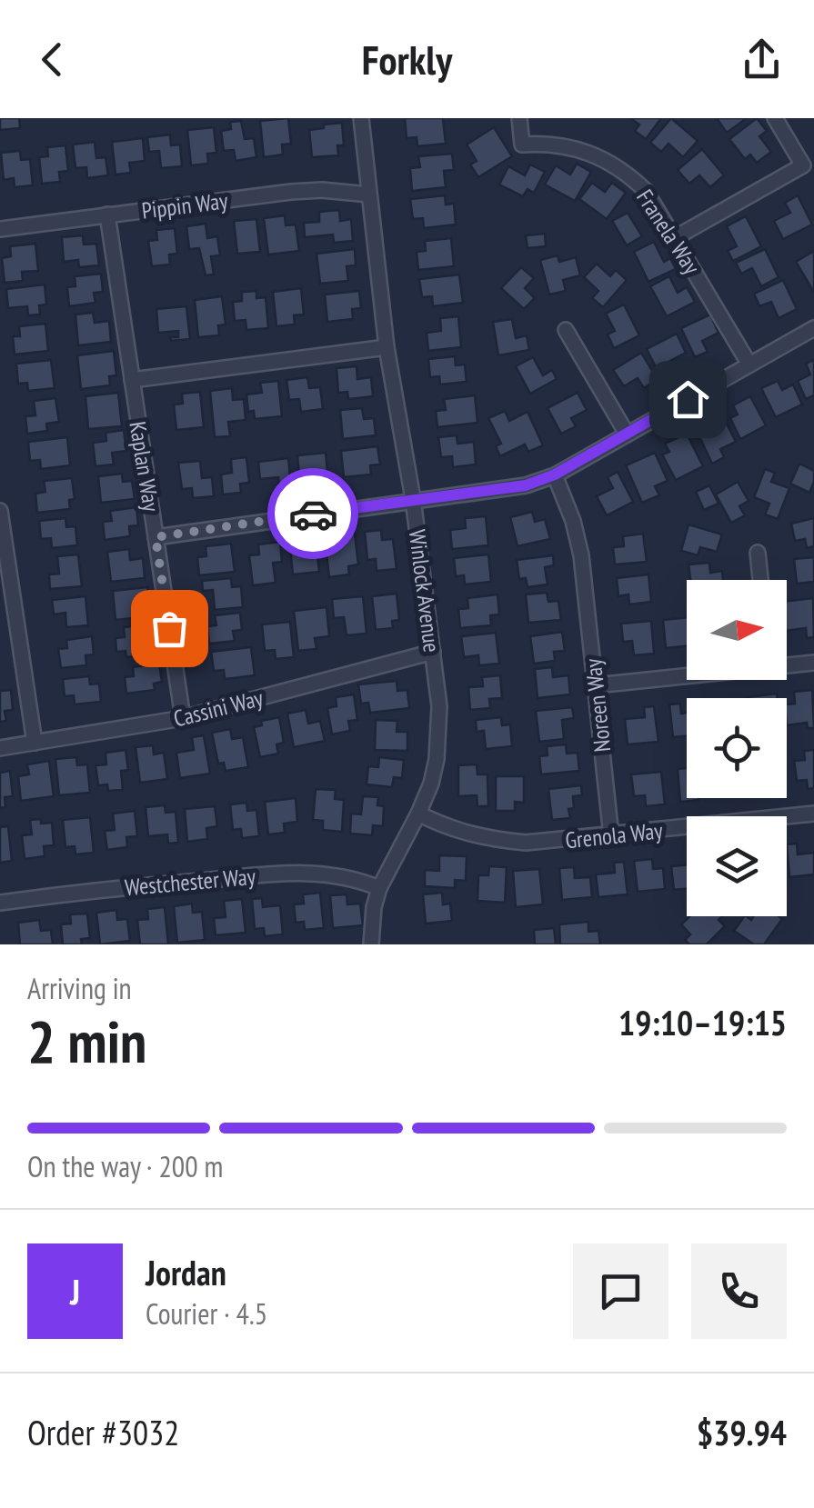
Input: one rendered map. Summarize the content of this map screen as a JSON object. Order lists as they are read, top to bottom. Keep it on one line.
{"streets":{"street":["Pippin Way","Franela Way","Kaplan Way","Winlock Avenue","Noreen Way","Cassini Way","Grenola Way","Westchester Way"]},"crossings":[["Pippin Way","Kaplan Way"],["Pippin Way","Winlock Avenue"],["Kaplan Way","Cassini Way"],["Winlock Avenue","Cassini Way"],["Winlock Avenue","Grenola Way"],["Winlock Avenue","Westchester Way"],["Noreen Way","Grenola Way"]],"north":"right","page":{"header":"Forkly","heading":["2 min","Arriving in","19:10–19:15"],"panel":["Jordan","Courier · 4.5","Order #3032","$39.94"],"bar":"On the way · 200 m","round":"J"}}
